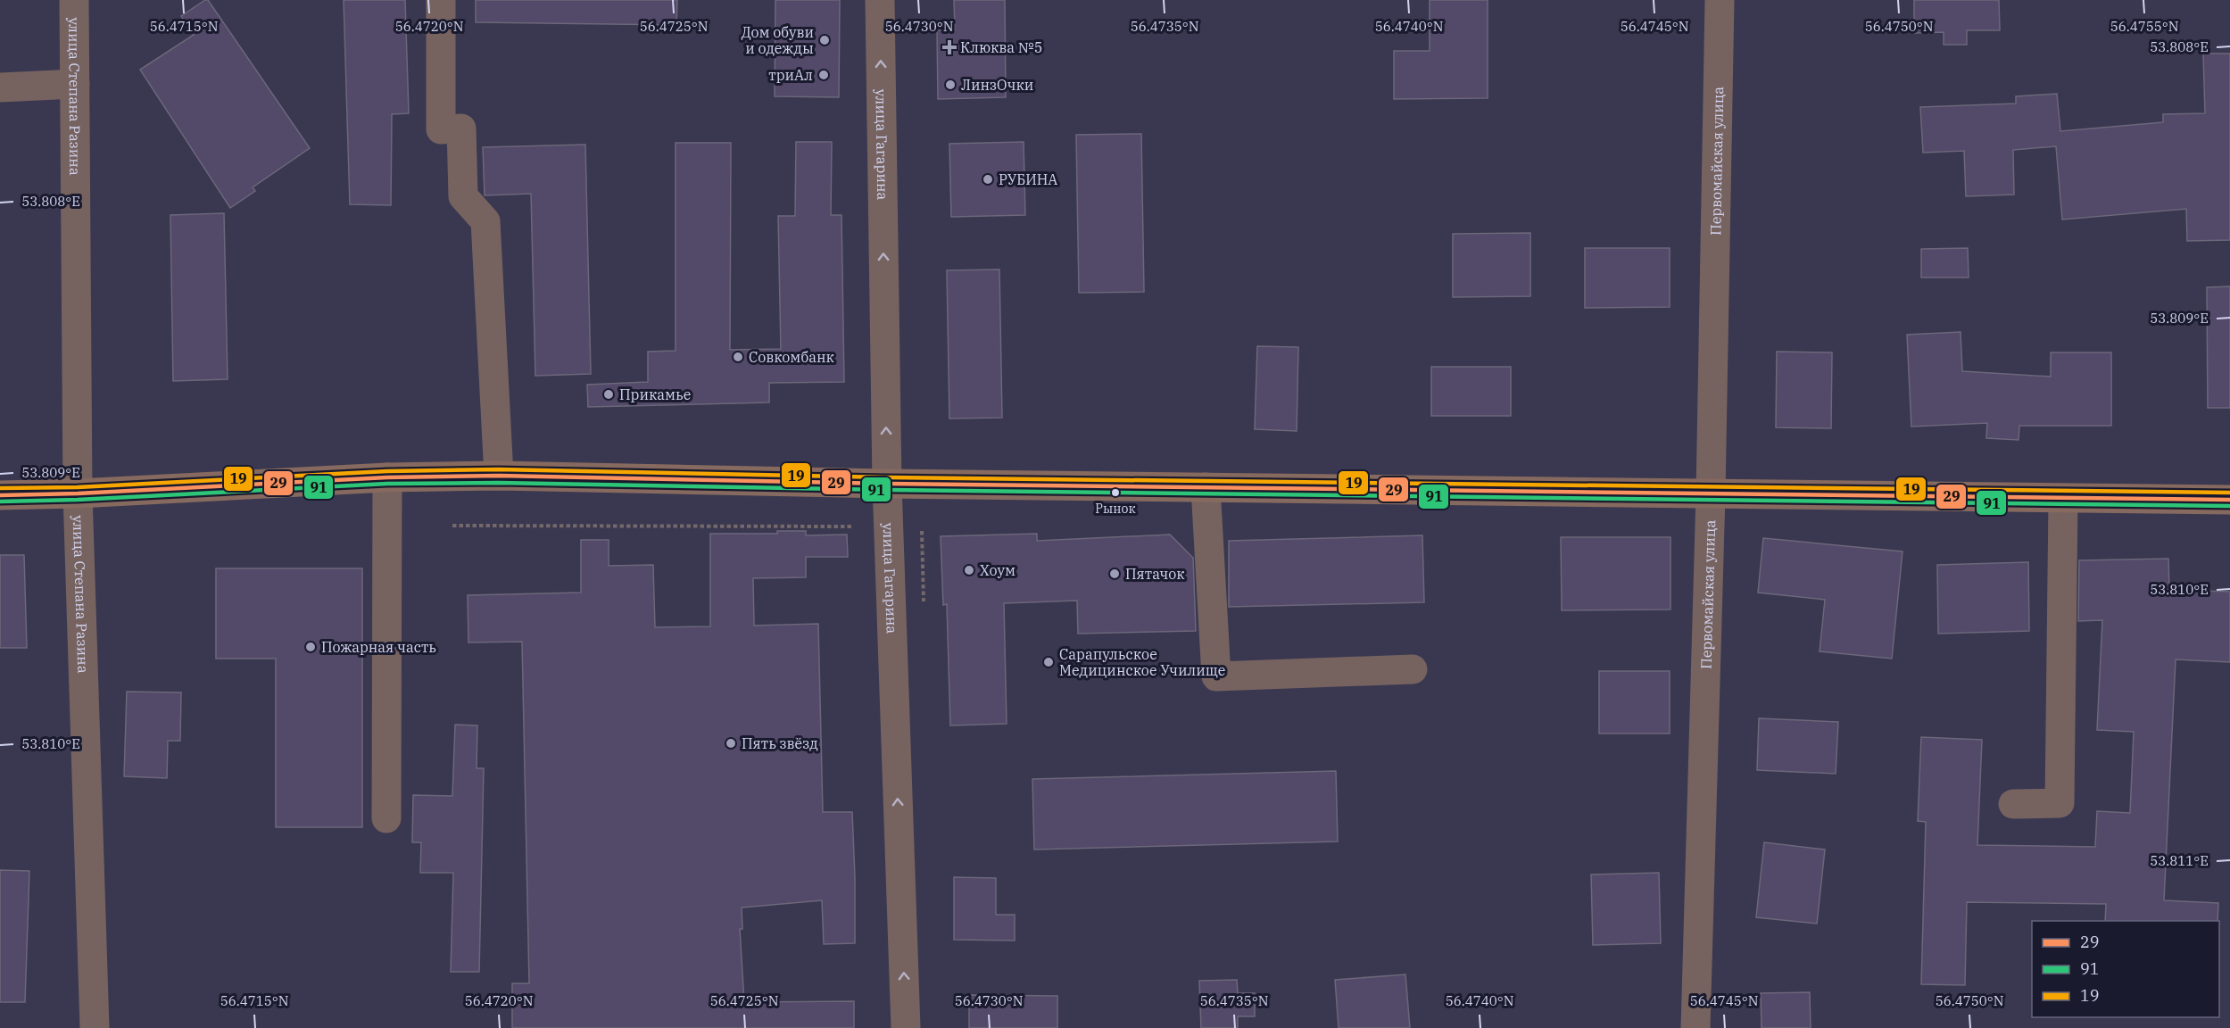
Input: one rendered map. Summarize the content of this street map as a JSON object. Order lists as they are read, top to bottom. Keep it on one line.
{"streets":{"street":["улица Степана Разина","улица Гагарина","Первомайская улица"]},"one_way":["улица Гагарина"],"places":{"other":["Дом обуви и одежды","триАл","ЛинзОчки","РУБИНА","Совкомбанк","Прикамье","Рынок","Хоум","Пятачок","Пожарная часть","Сарапульское Медицинское Училище","Пять звёзд"],"health":["Клюква №5"]},"lines":["transit line 19","transit line 29","transit line 91"],"legend":["29","91","19"],"coordinates":["56.4725°N","56.4715°N","56.4720°N","56.4730°N","56.4735°N","56.4740°N","56.4745°N","56.4750°N","56.4755°N","53.808°E","53.809°E","53.810°E","53.811°E"]}
